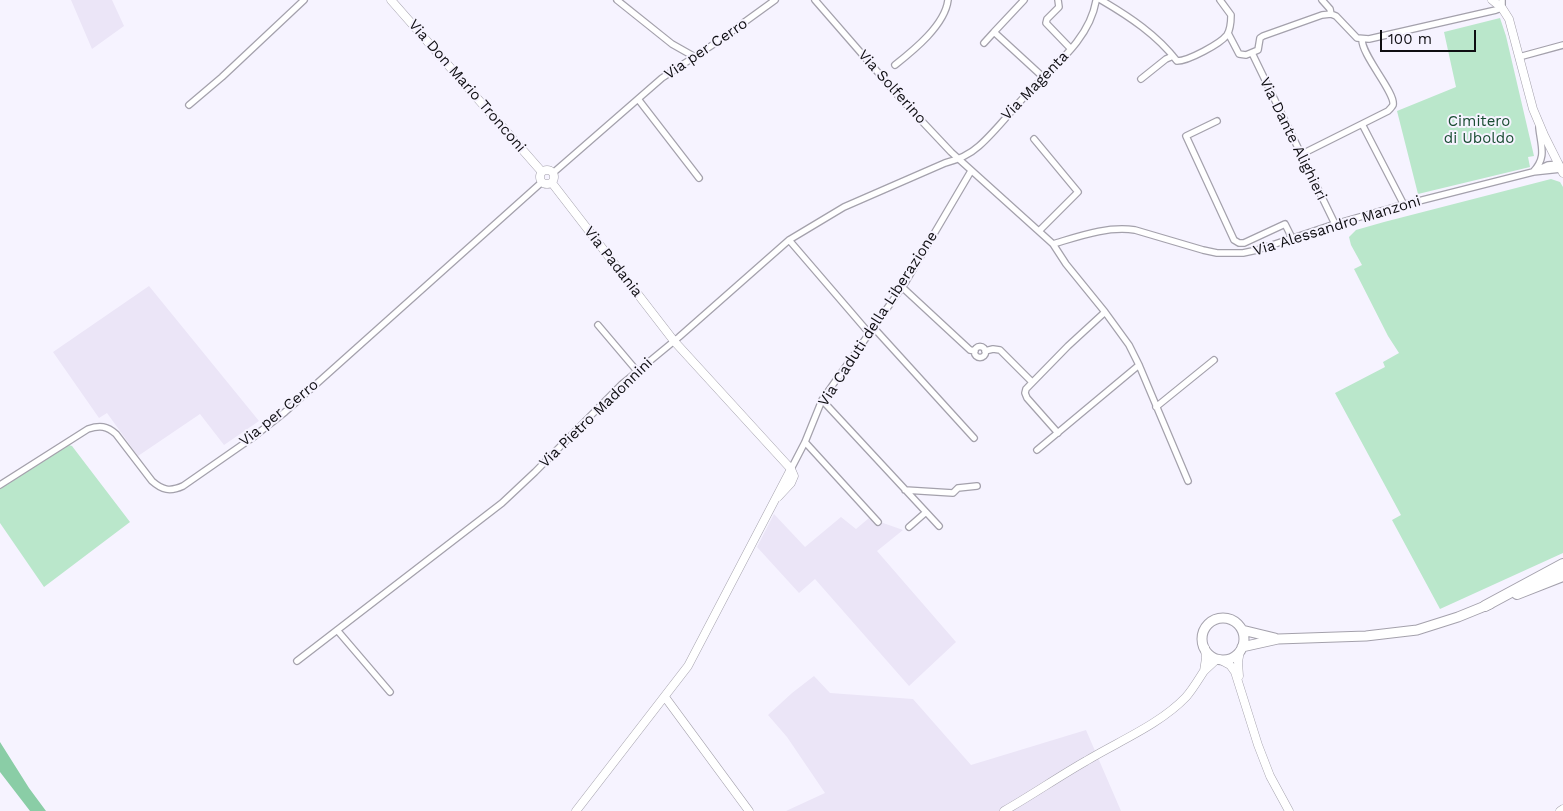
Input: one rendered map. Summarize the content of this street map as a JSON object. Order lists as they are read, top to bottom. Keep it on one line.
{"streets":{"street":["Via per Cerro","Via Don Mario Tronconi","Via Magenta","Via Solferino","Via Dante Alighieri","Via Alessandro Manzoni","Via Padania","Via Caduti della Liberazione","Via Pietro Madonnini"]},"crossings":[["Via per Cerro","Via Don Mario Tronconi"],["Via per Cerro","Via Padania"],["Via Don Mario Tronconi","Via Padania"],["Via Magenta","Via Solferino"],["Via Magenta","Via Pietro Madonnini"],["Via Solferino","Via Alessandro Manzoni"],["Via Solferino","Via Caduti della Liberazione"],["Via Solferino","Via Pietro Madonnini"],["Via Dante Alighieri","Via Alessandro Manzoni"],["Via Padania","Via Caduti della Liberazione"],["Via Padania","Via Pietro Madonnini"]],"parks":["Cimitero di Uboldo"],"scale_bar":"100 m"}
